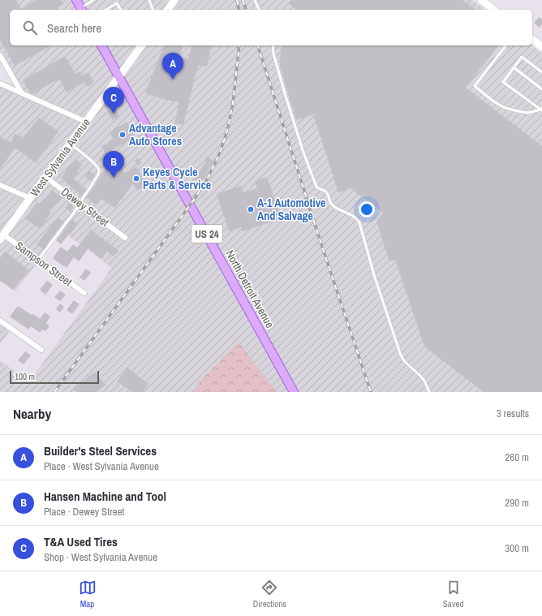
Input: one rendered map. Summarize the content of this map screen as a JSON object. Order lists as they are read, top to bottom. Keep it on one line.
{"streets":{"main road":["West Sylvania Avenue","US 24","North Detroit Avenue"],"street":["Dewey Street","Sampson Street"]},"crossings":[["West Sylvania Avenue","Dewey Street"],["West Sylvania Avenue","Sampson Street"],["West Sylvania Avenue","North Detroit Avenue"]],"places":["Advantage Auto Stores","Keyes Cycle Parts & Service","A-1 Automotive And Salvage"],"scale_bar":"100 m","page":{"search":"Search here","pins":["A","C","B"],"scale":"100 m","heading":["Nearby","3 results"],"list":[{"mark":"A","name":"Builder's Steel Services","note":"Place · West Sylvania Avenue","value":"260 m"},{"mark":"B","name":"Hansen Machine and Tool","note":"Place · Dewey Street","value":"290 m"},{"mark":"C","name":"T&A Used Tires","note":"Shop · West Sylvania Avenue","value":"300 m"}],"nav":["Map","Directions","Saved"]}}
